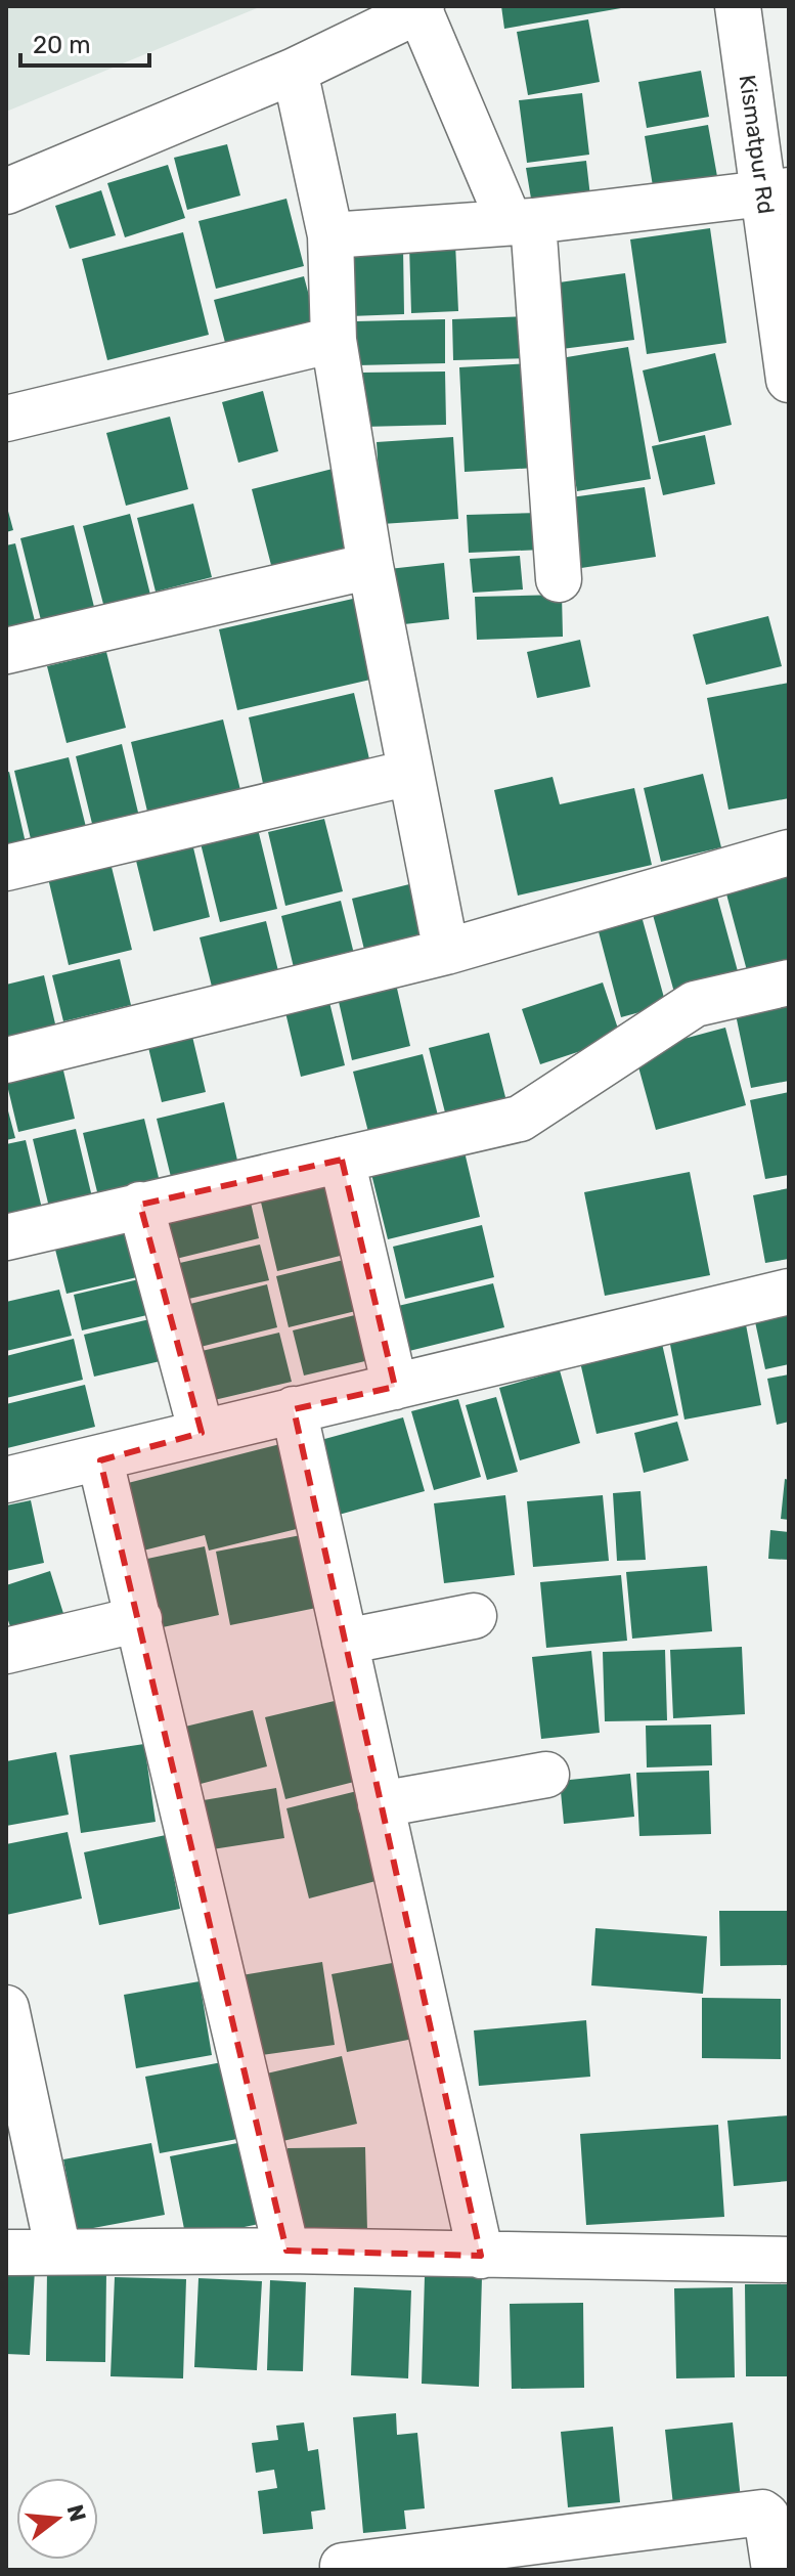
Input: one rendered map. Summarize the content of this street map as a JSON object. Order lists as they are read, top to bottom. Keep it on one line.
{"streets":{"street":["Kismatpur Rd"]},"scale_bar":"20 m","north":"right"}
